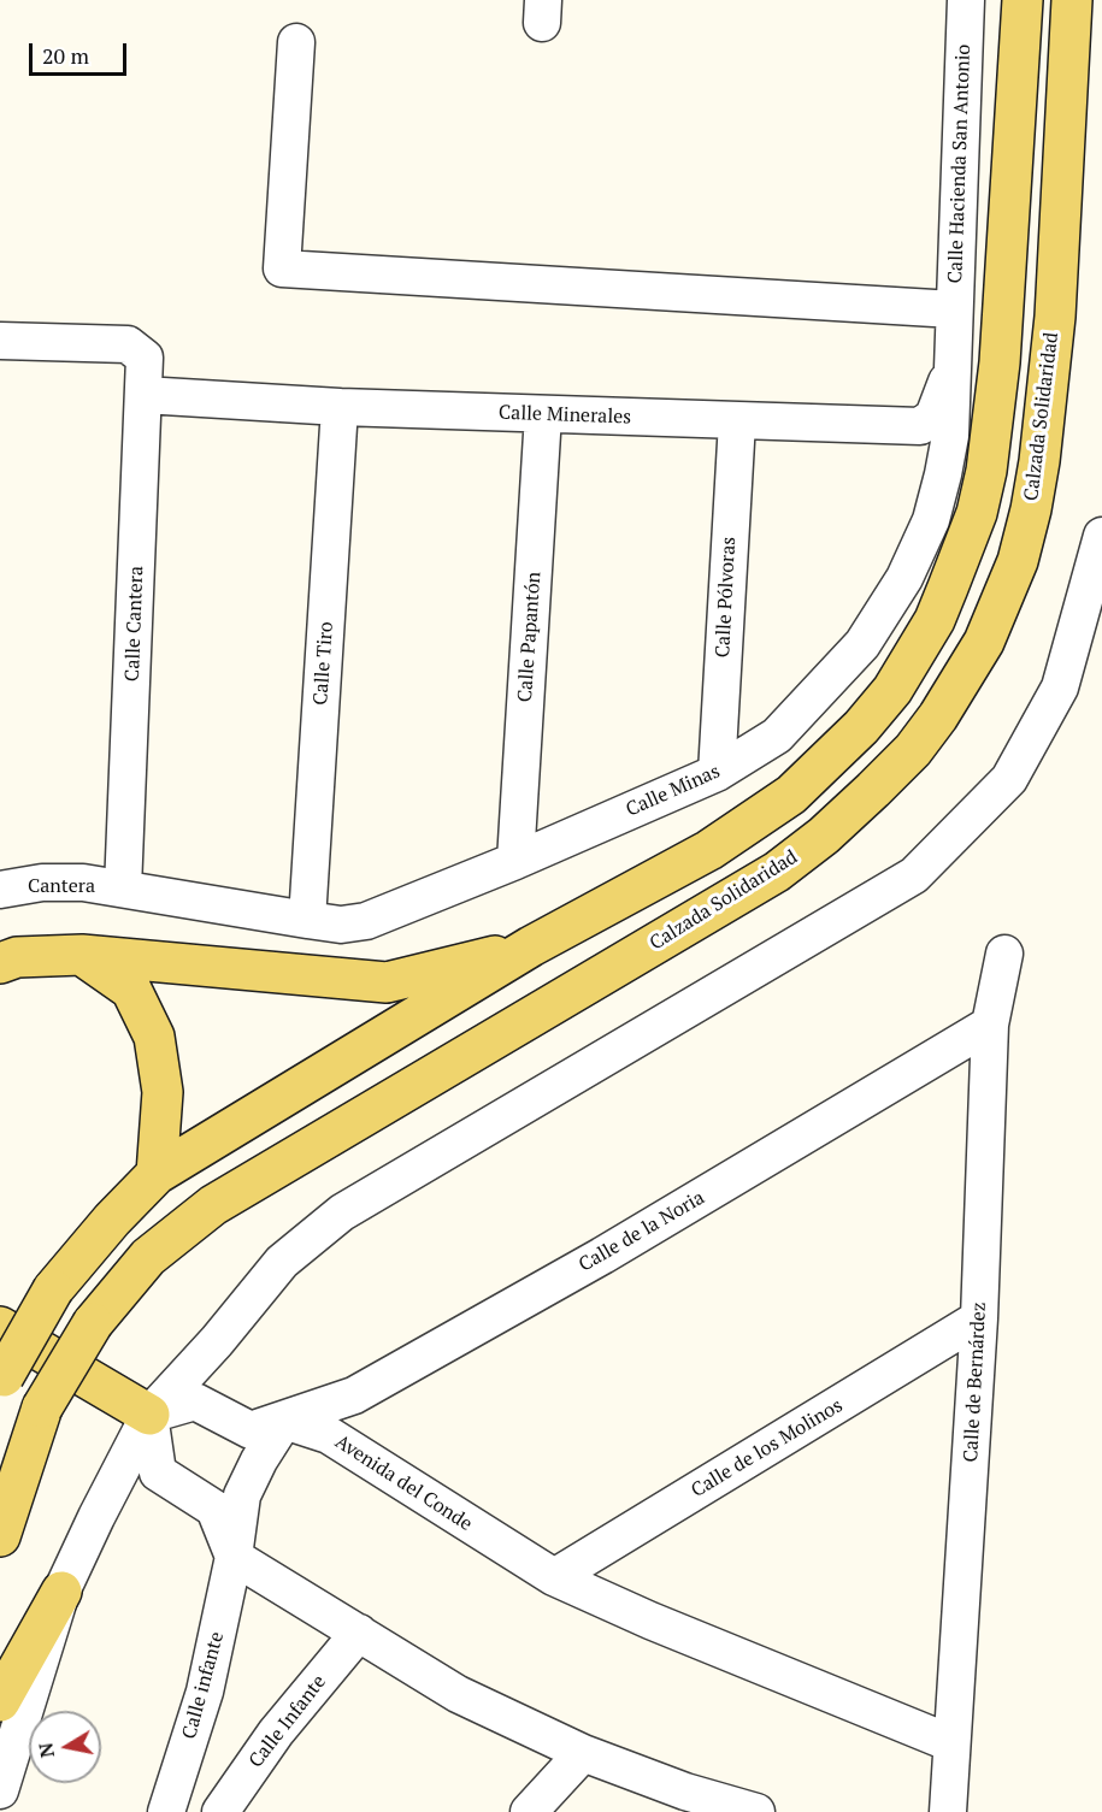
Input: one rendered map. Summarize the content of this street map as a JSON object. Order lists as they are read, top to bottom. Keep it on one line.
{"streets":{"main road":["Calzada Solidaridad"],"street":["Calle Hacienda San Antonio","Calle Minerales","Calle Pólvoras","Calle Cantera","Calle Papantón","Calle Tiro","Calle Minas","Cantera","Calle de la Noria","Calle de Bernárdez","Calle de los Molinos","Avenida del Conde","Calle infante","Calle Infante"]},"crossings":[["Calle Hacienda San Antonio","Calle Minas"],["Calle Minerales","Calle Pólvoras"],["Calle Minerales","Calle Cantera"],["Calle Minerales","Calle Papantón"],["Calle Minerales","Calle Tiro"],["Calle Minerales","Calle Minas"],["Calle Pólvoras","Calle Minas"],["Calle Cantera","Calle Minas"],["Calle Cantera","Cantera"],["Calle Papantón","Calle Minas"],["Calle Tiro","Calle Minas"],["Calle Minas","Cantera"],["Calle de la Noria","Calle de Bernárdez"],["Calle de la Noria","Avenida del Conde"],["Calle de la Noria","Calle infante"],["Calle de Bernárdez","Calle de los Molinos"],["Calle de Bernárdez","Avenida del Conde"],["Calle de los Molinos","Avenida del Conde"],["Avenida del Conde","Calle infante"]],"scale_bar":"20 m","north":"left"}
